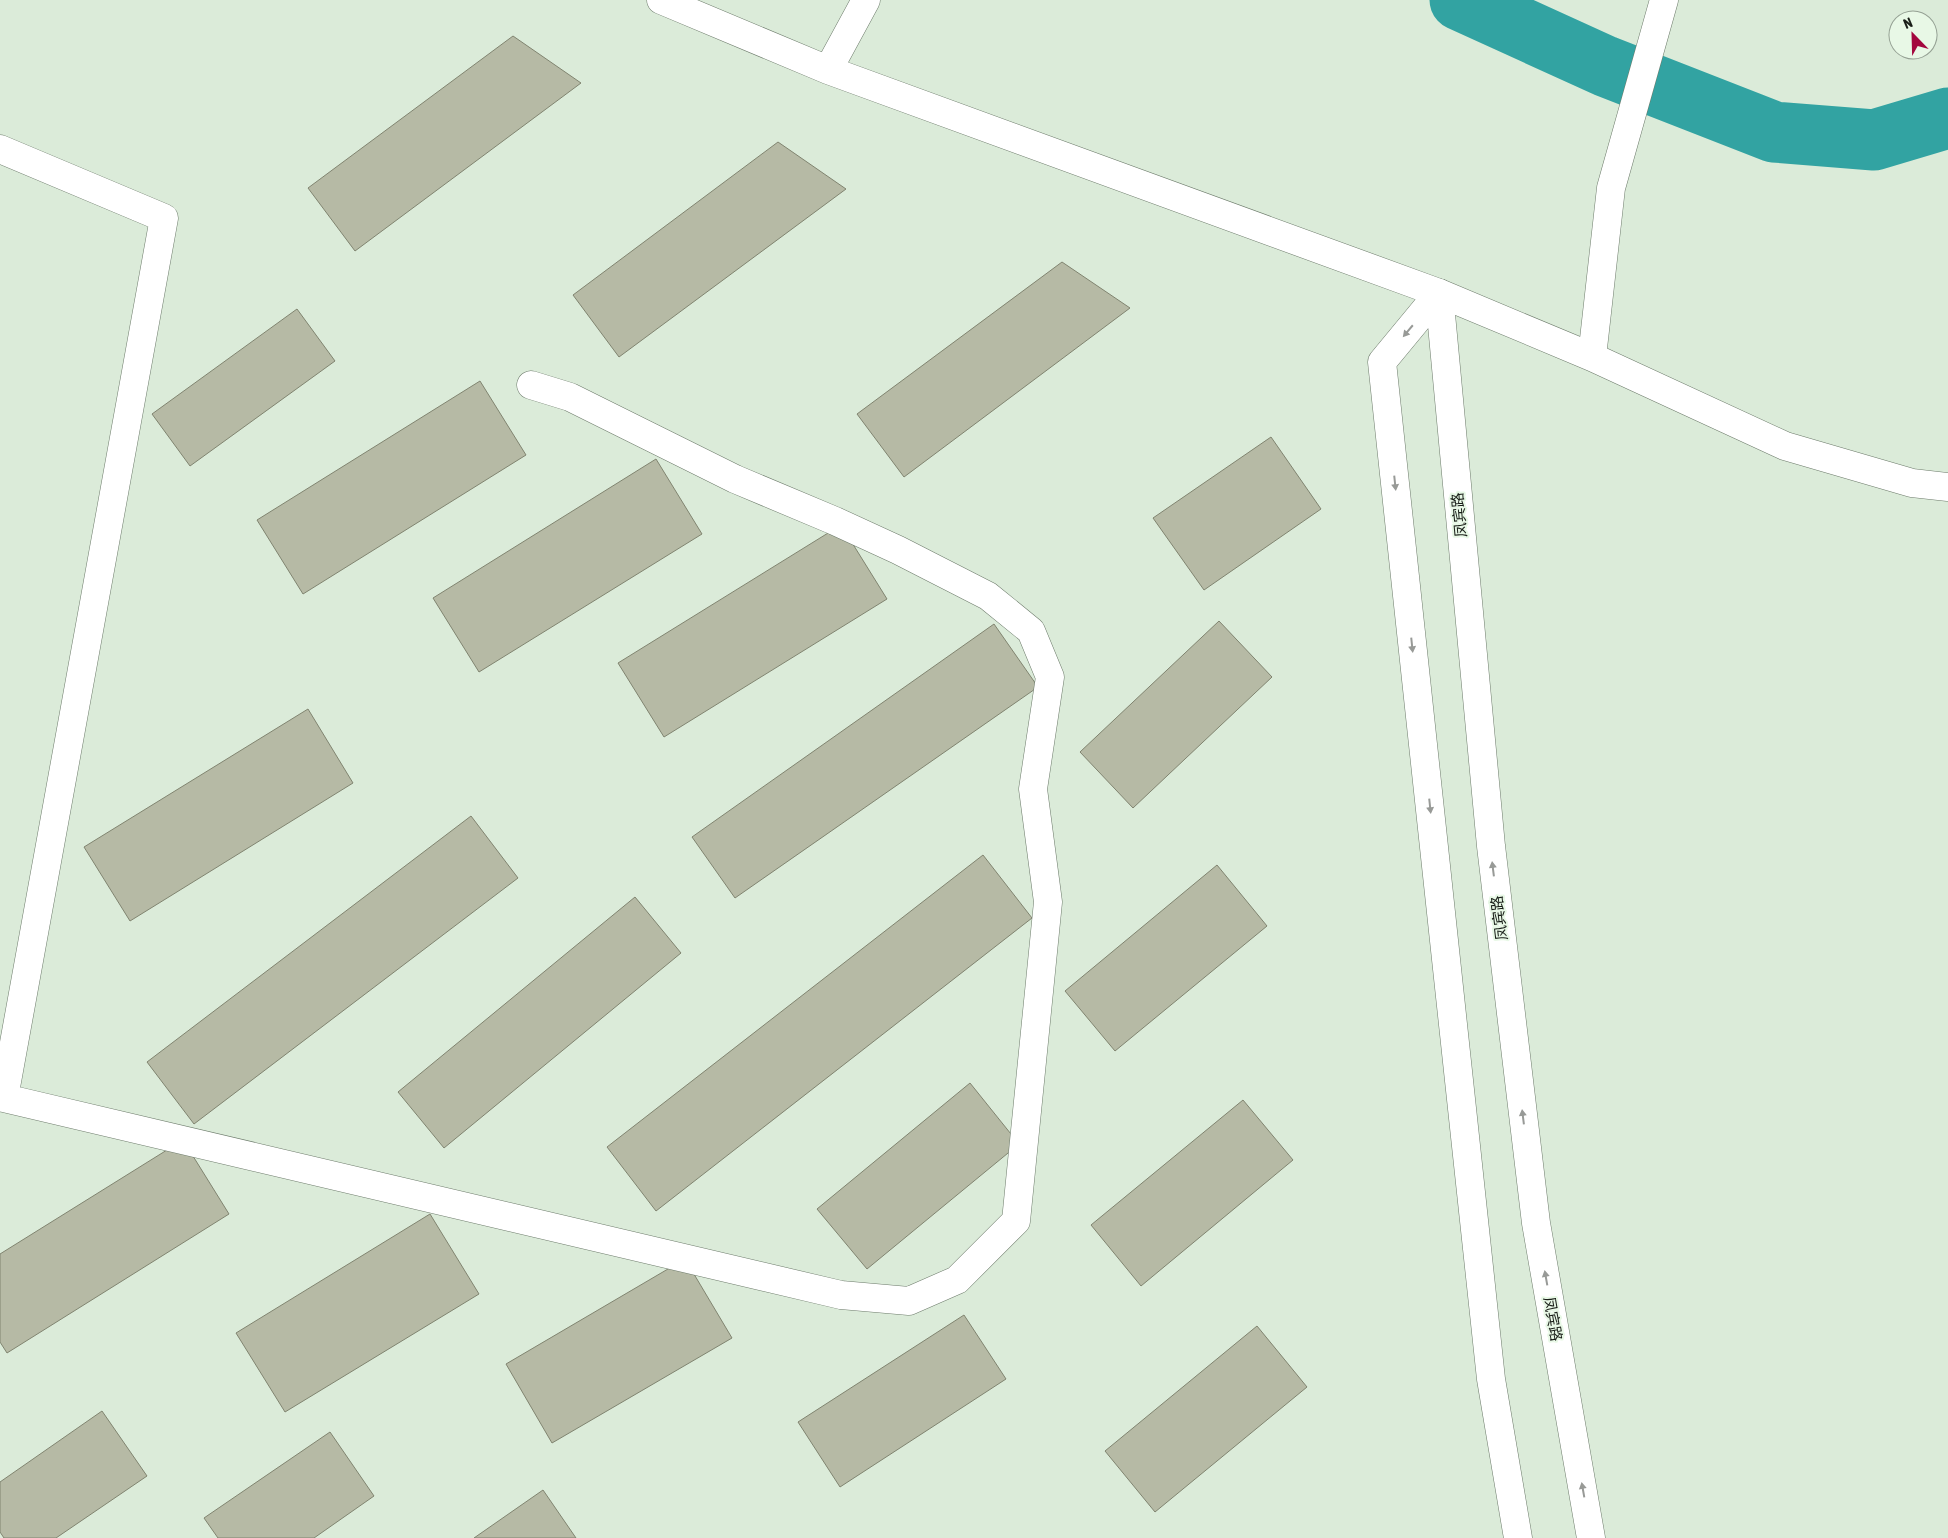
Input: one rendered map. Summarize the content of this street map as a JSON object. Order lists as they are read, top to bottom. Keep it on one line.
{"streets":{"street":["凤宾路"]},"north":"top left"}
